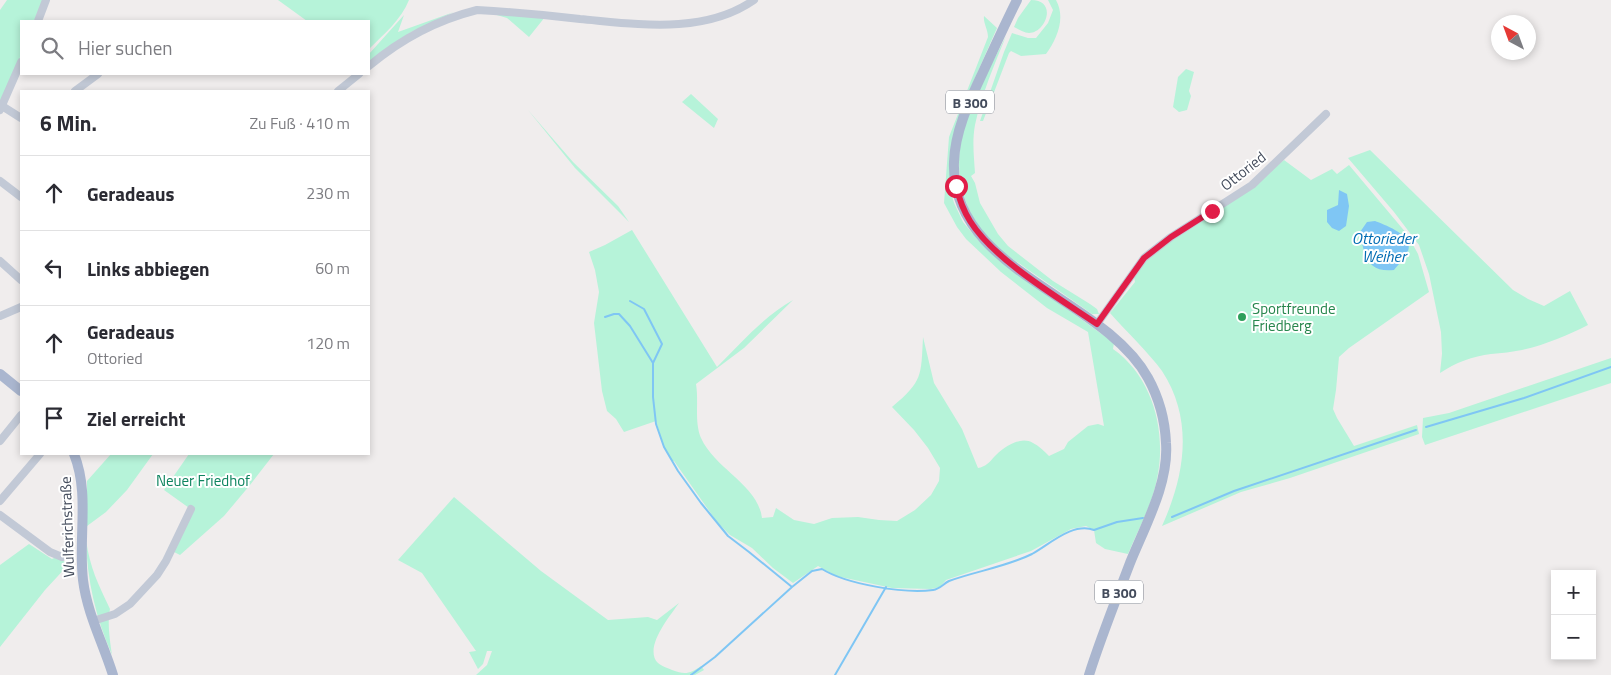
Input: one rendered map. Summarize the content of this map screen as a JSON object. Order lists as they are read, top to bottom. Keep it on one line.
{"streets":{"main road":["B 300","Wulferichstraße"],"street":["Ottoried"]},"crossings":[["B 300","Ottoried"]],"water":["Ottorieder Weiher"],"parks":["Neuer Friedhof"],"places":["Sportfreunde Friedberg"],"north":"top left","page":{"search":"Hier suchen","heading":["6 Min.","Zu Fuß · 410 m"],"list":[["Geradeaus","230 m"],["Links abbiegen","60 m"],["Geradeaus","Ottoried","120 m"],"Ziel erreicht"],"map_buttons":["+","−"]}}
